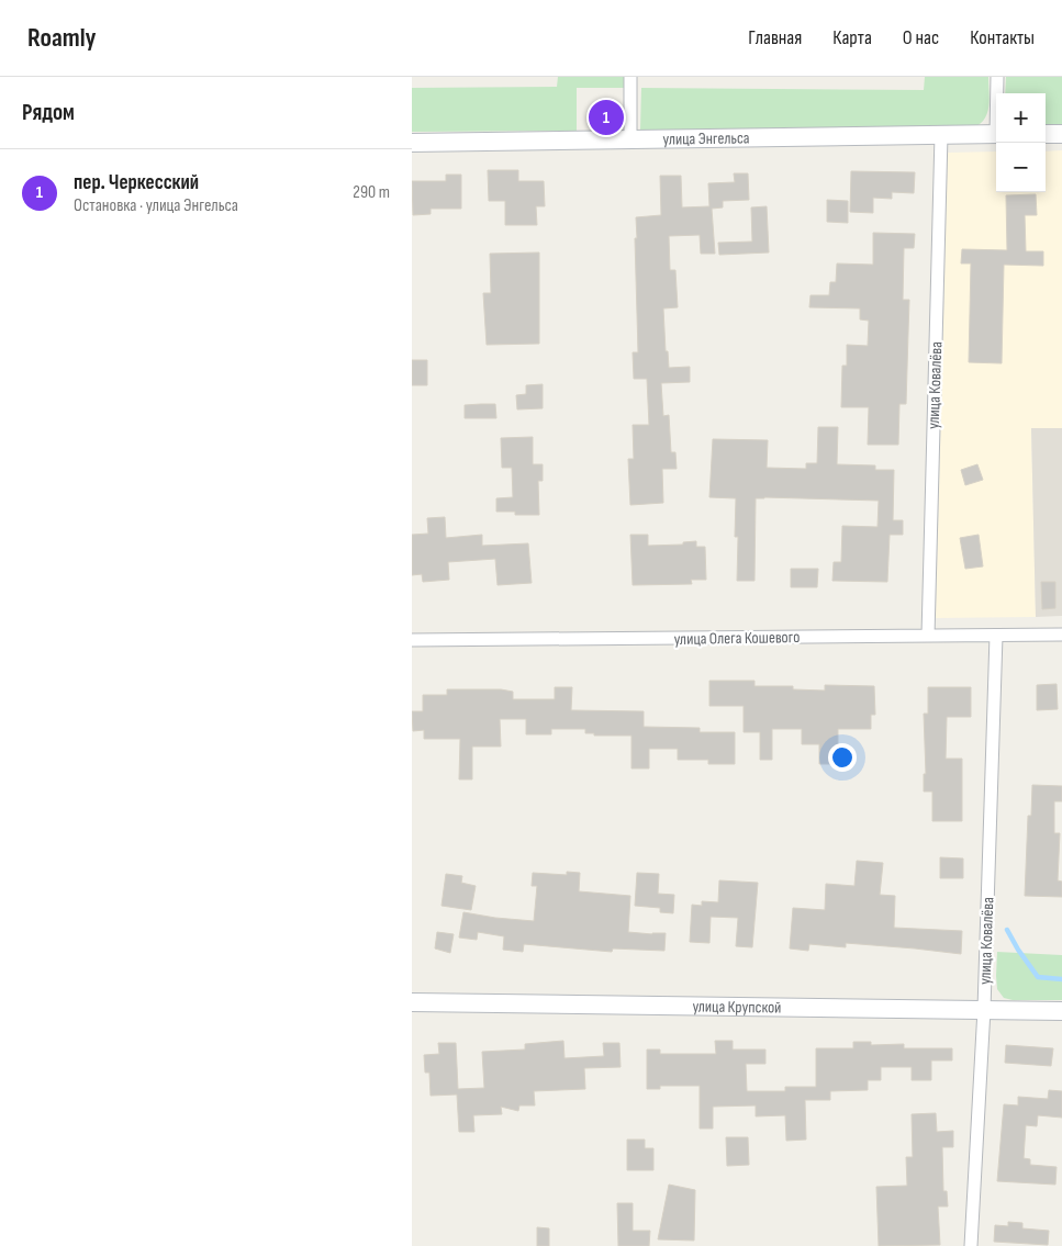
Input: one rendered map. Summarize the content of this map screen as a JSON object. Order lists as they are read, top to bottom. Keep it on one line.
{"streets":{"street":["улица Энгельса","улица Ковалёва","улица Олега Кошевого","улица Крупской"]},"crossings":[["улица Энгельса","улица Ковалёва"],["улица Ковалёва","улица Олега Кошевого"],["улица Ковалёва","улица Крупской"]],"page":{"header":"Roamly","nav":["Главная","Карта","О нас","Контакты"],"heading":"Рядом","map_buttons":["+","−"],"pins":"1","list":[{"mark":"1","name":"пер. Черкесский","note":"Остановка · улица Энгельса","value":"290 m"}]}}
